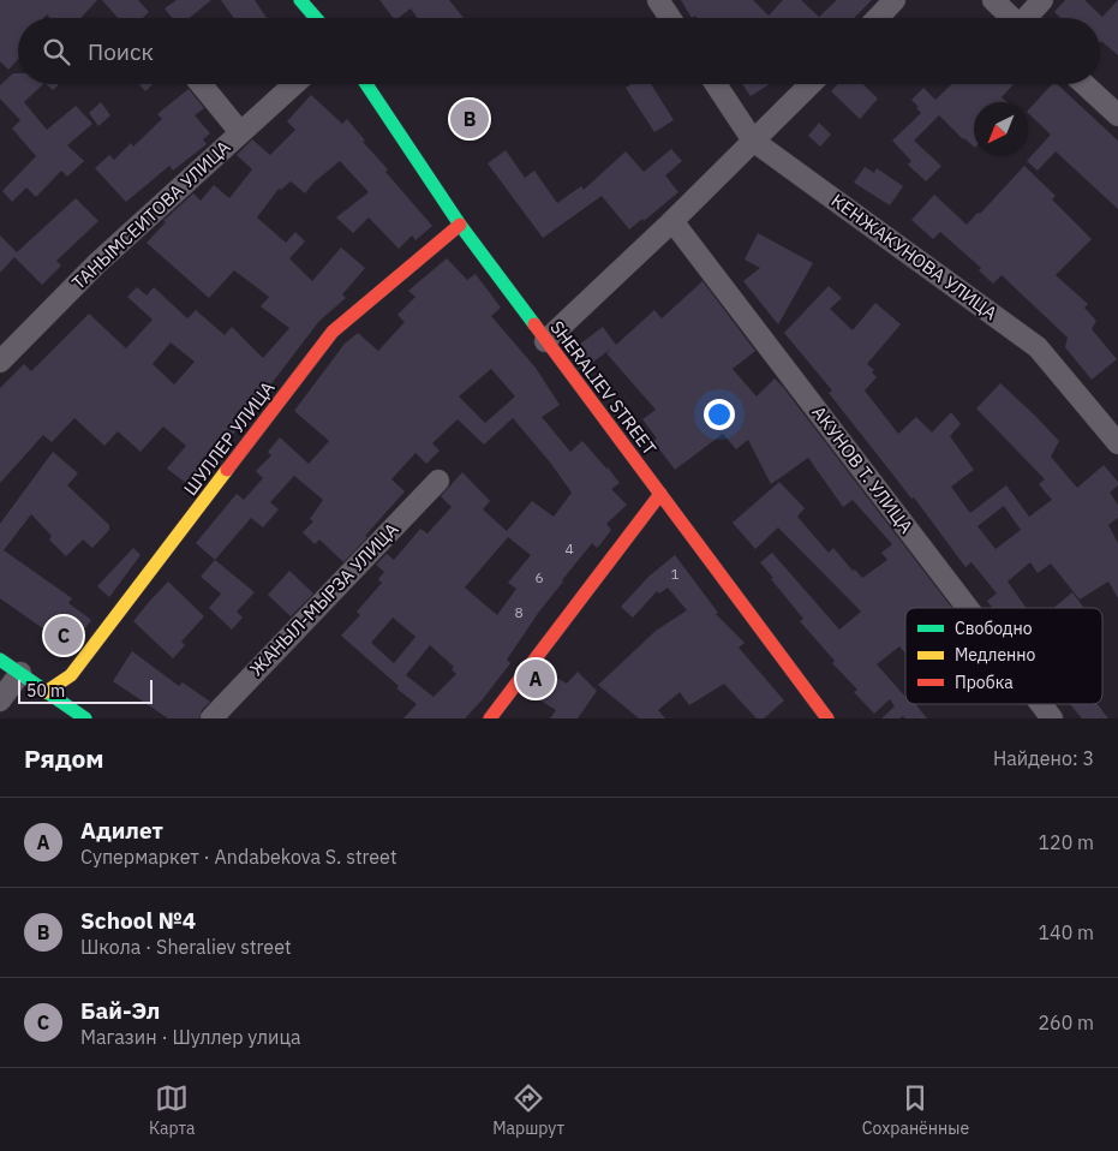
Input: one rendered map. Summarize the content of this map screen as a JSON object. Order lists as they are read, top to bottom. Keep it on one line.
{"streets":{"street":["ТАНЫМСЕИТОВА УЛИЦА","КЕНЖАКУНОВА УЛИЦА","SHERALIEV STREET","ШУЛЛЕР УЛИЦА","АКУНОВ Т. УЛИЦА","ЖАНЫЛ-МЫРЗА УЛИЦА"]},"crossings":[["SHERALIEV STREET","ШУЛЛЕР УЛИЦА"]],"house_numbers":["4","1","6","8"],"legend":["Свободно","Медленно","Пробка"],"scale_bar":"50 m","north":"bottom left","page":{"search":"Поиск","pins":["B","C","A"],"scale":"50 m","heading":["Рядом","Найдено: 3"],"list":[{"mark":"A","name":"Адилет","note":"Супермаркет · Andabekova S. street","value":"120 m"},{"mark":"B","name":"School №4","note":"Школа · Sheraliev street","value":"140 m"},{"mark":"C","name":"Бай-Эл","note":"Магазин · Шуллер улица","value":"260 m"}],"nav":["Карта","Маршрут","Сохранённые"]}}
